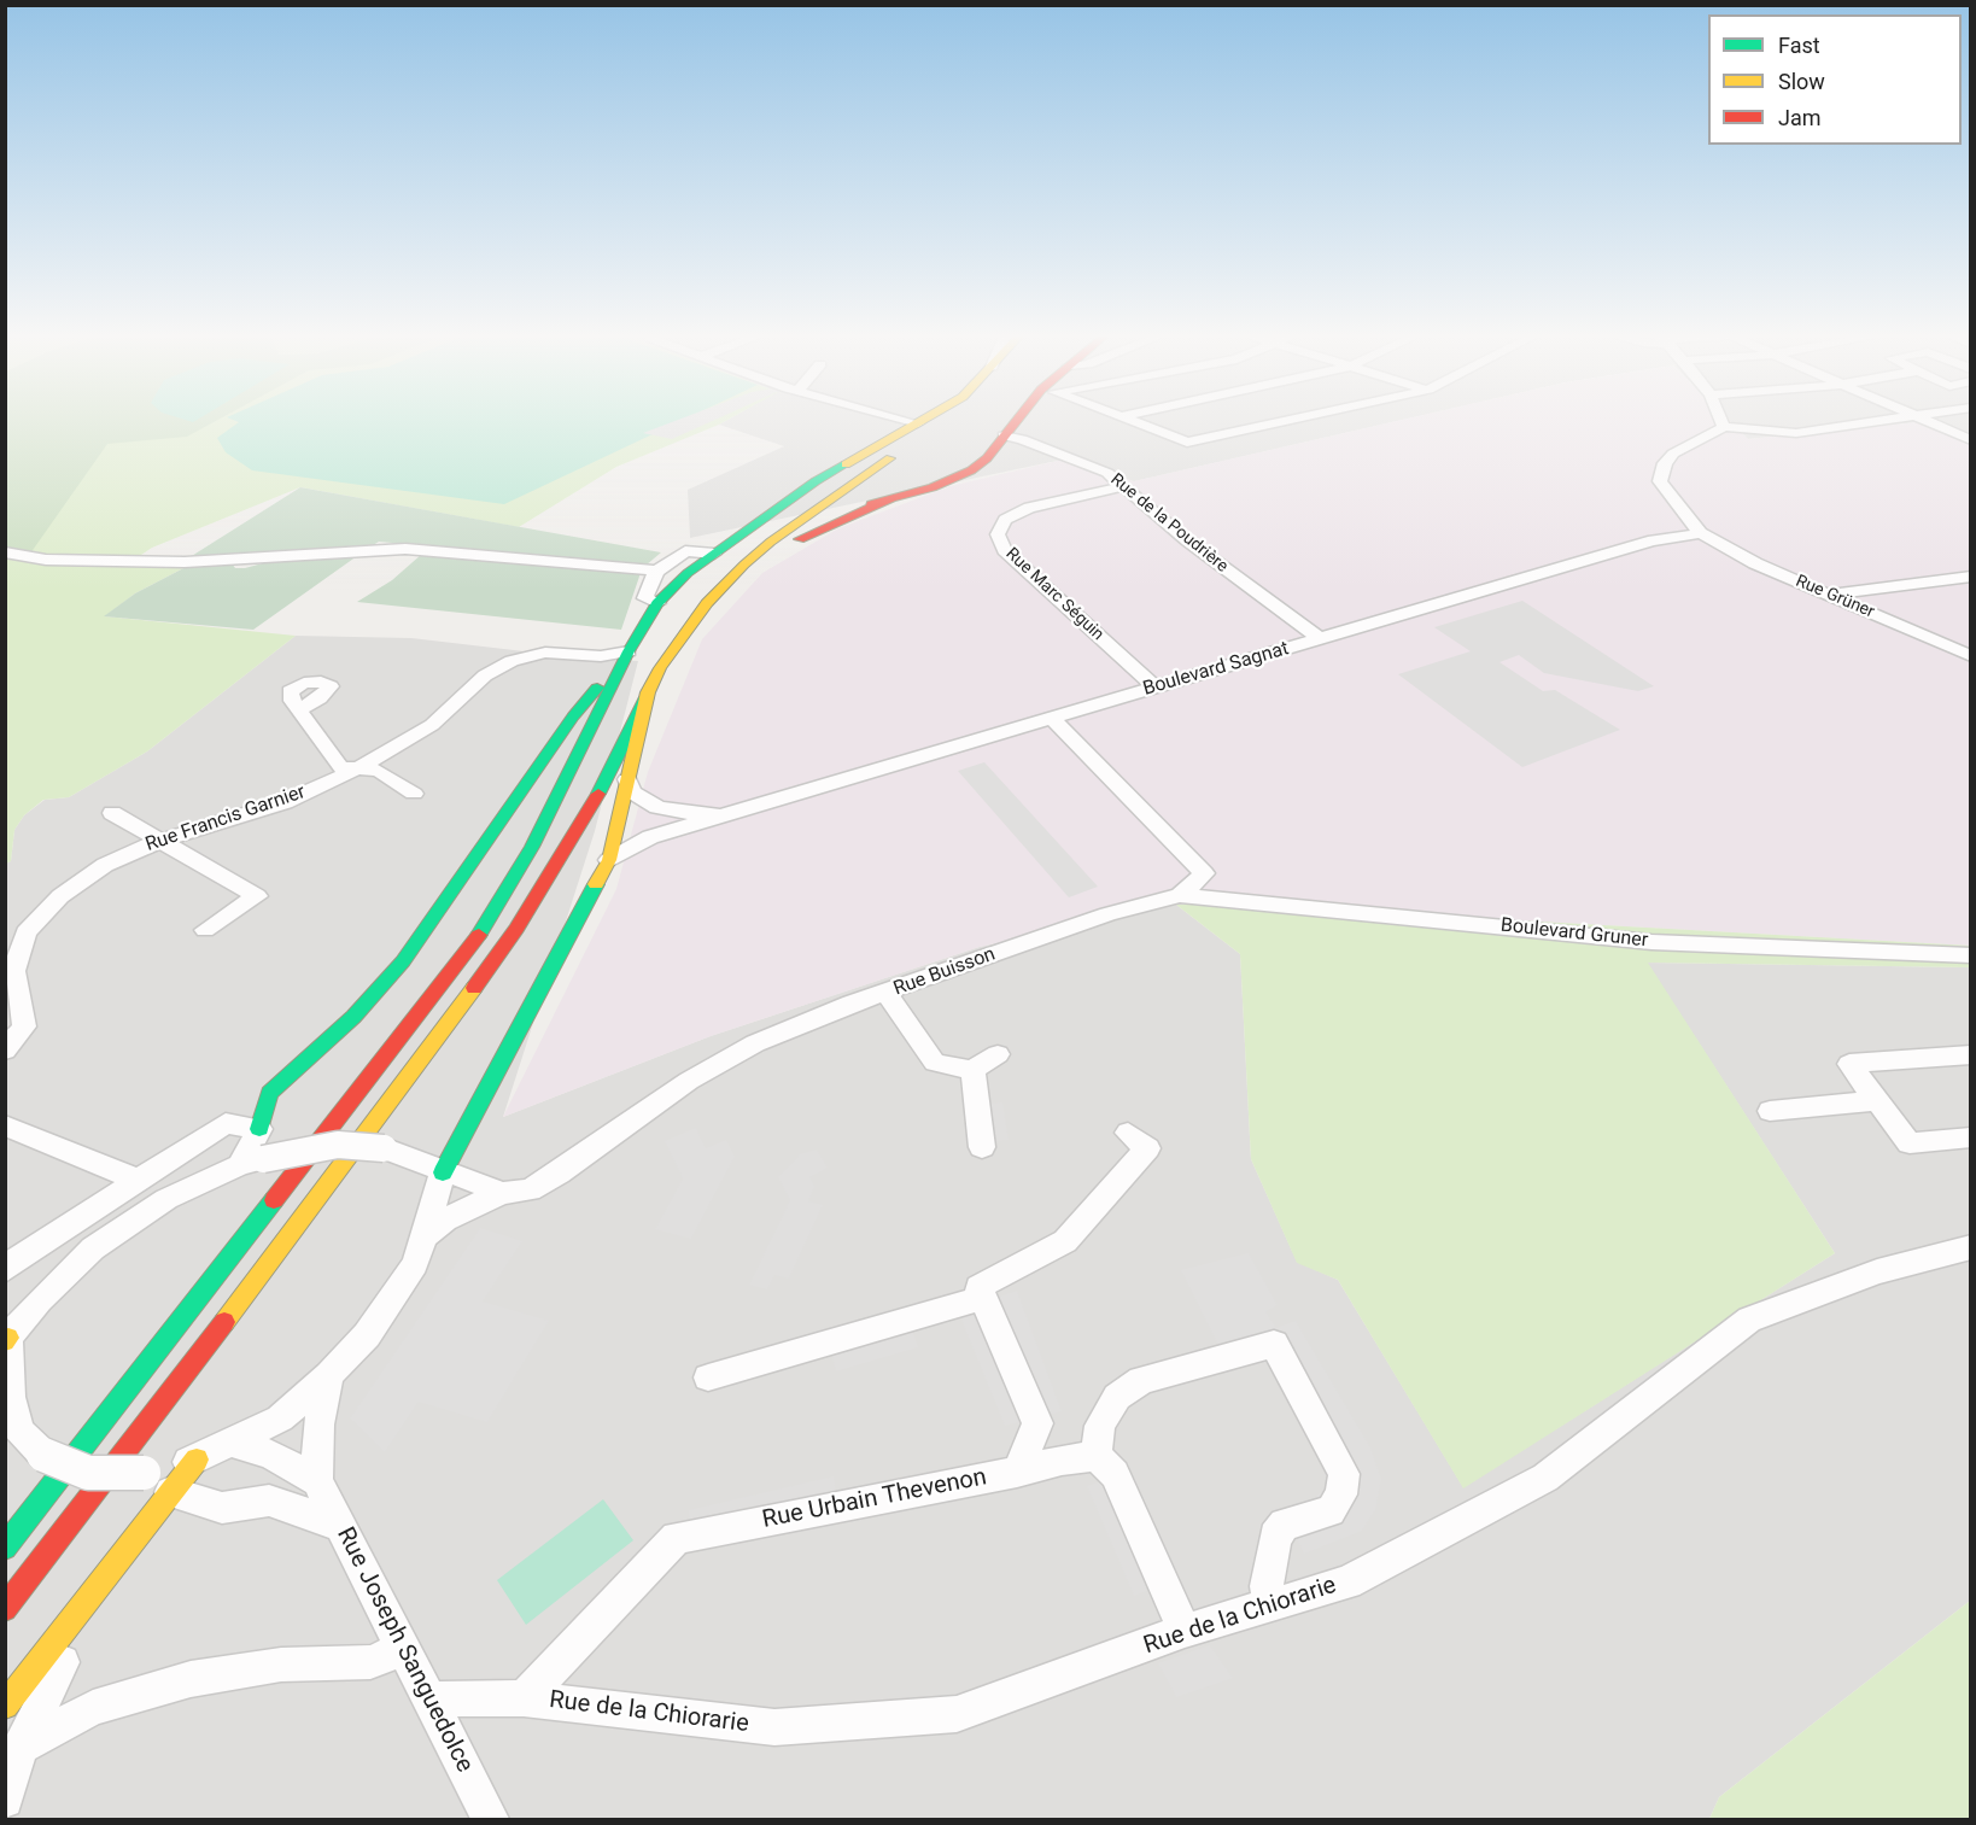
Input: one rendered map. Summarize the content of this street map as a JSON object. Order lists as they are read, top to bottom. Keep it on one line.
{"streets":{"street":["Rue de la Poudrière","Rue Marc Séguin","Rue Grüner","Boulevard Sagnat","Rue Francis Garnier","Boulevard Gruner","Rue Buisson","Rue Urbain Thevenon","Rue de la Chiorarie","Rue Joseph Sanguedolce"]},"crossings":[["Rue de la Poudrière","Rue Marc Séguin"],["Rue de la Poudrière","Boulevard Sagnat"],["Rue Marc Séguin","Boulevard Sagnat"],["Rue Grüner","Boulevard Sagnat"],["Boulevard Gruner","Rue Buisson"],["Rue Urbain Thevenon","Rue de la Chiorarie"],["Rue de la Chiorarie","Rue Joseph Sanguedolce"]],"legend":["Fast","Slow","Jam"]}
